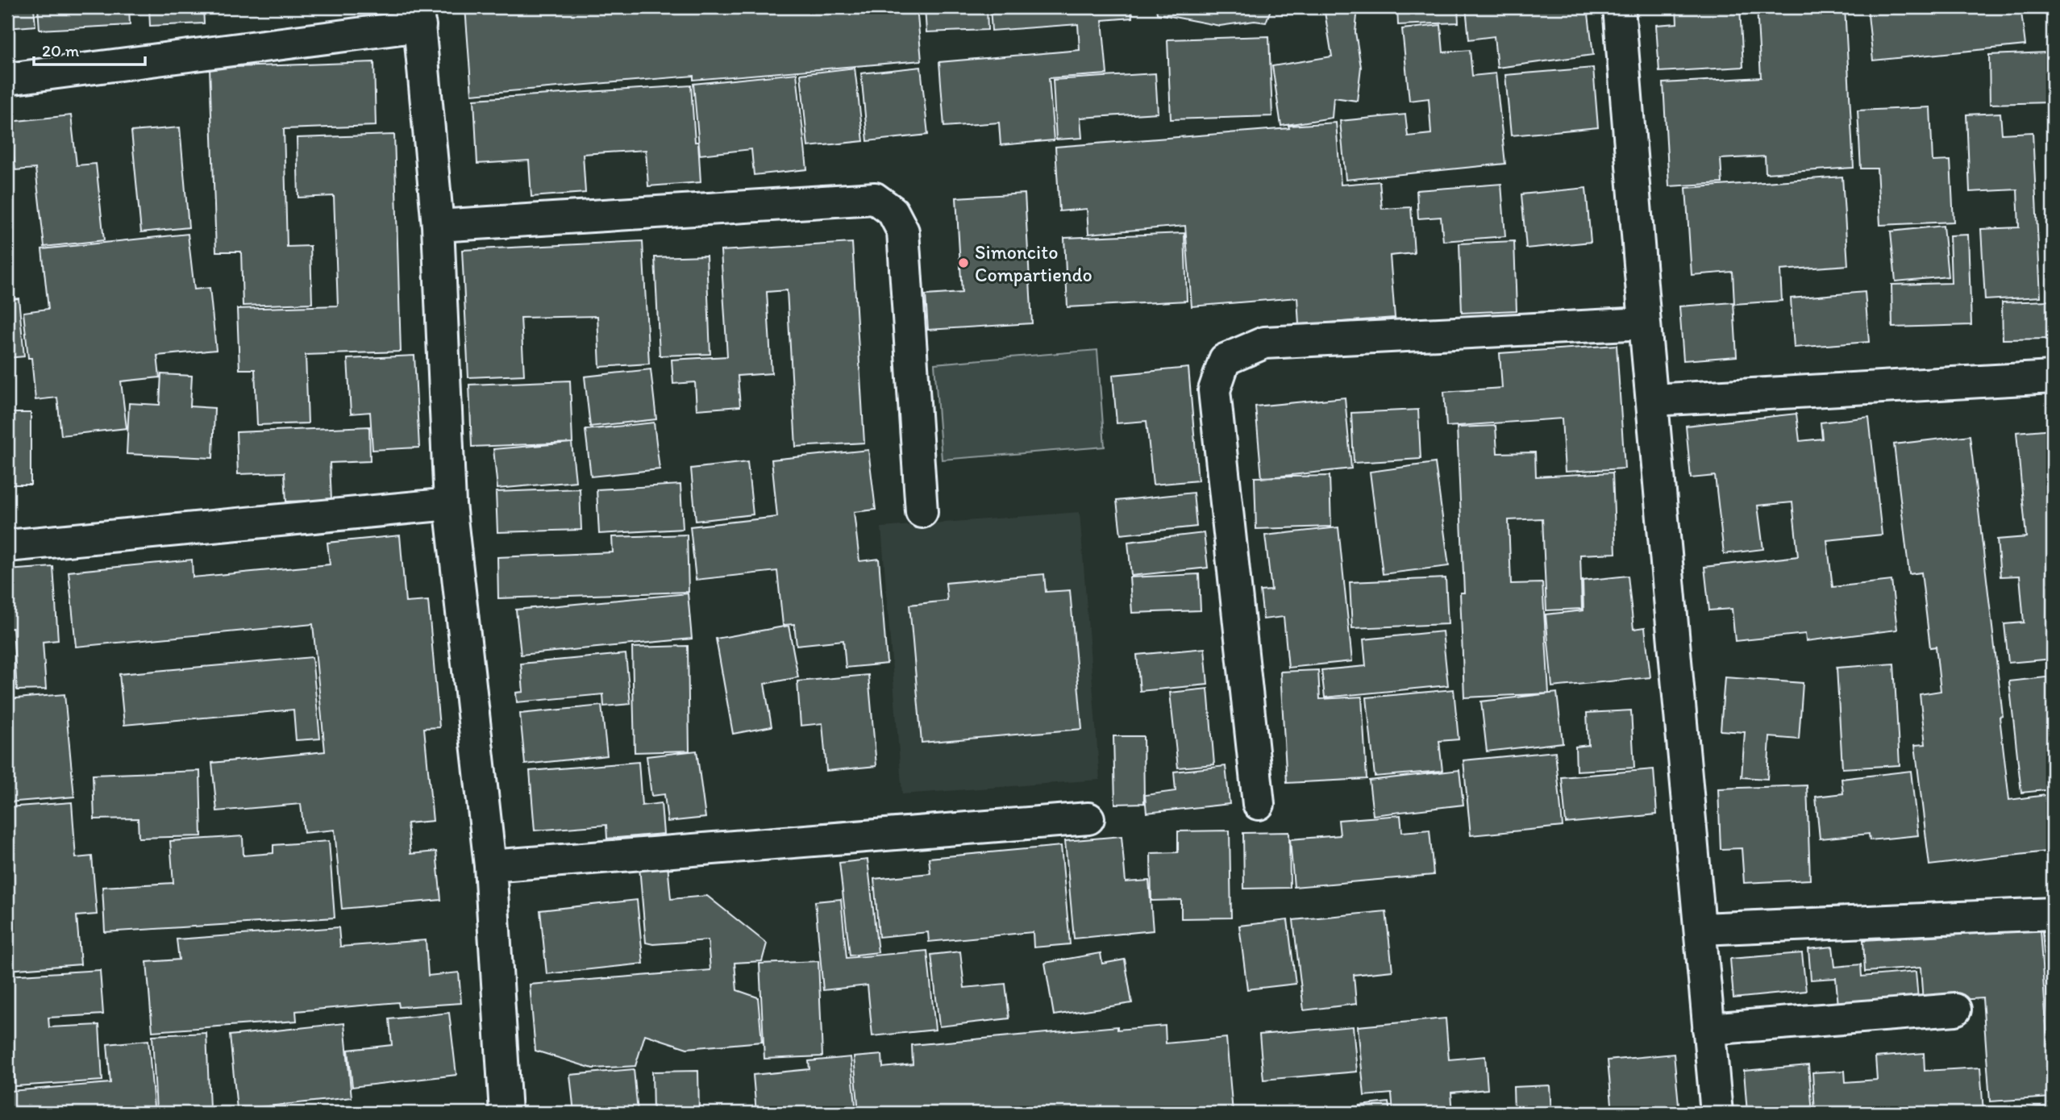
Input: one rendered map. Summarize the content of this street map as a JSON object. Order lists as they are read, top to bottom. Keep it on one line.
{"places":["Simoncito Compartiendo"],"scale_bar":"20 m"}
